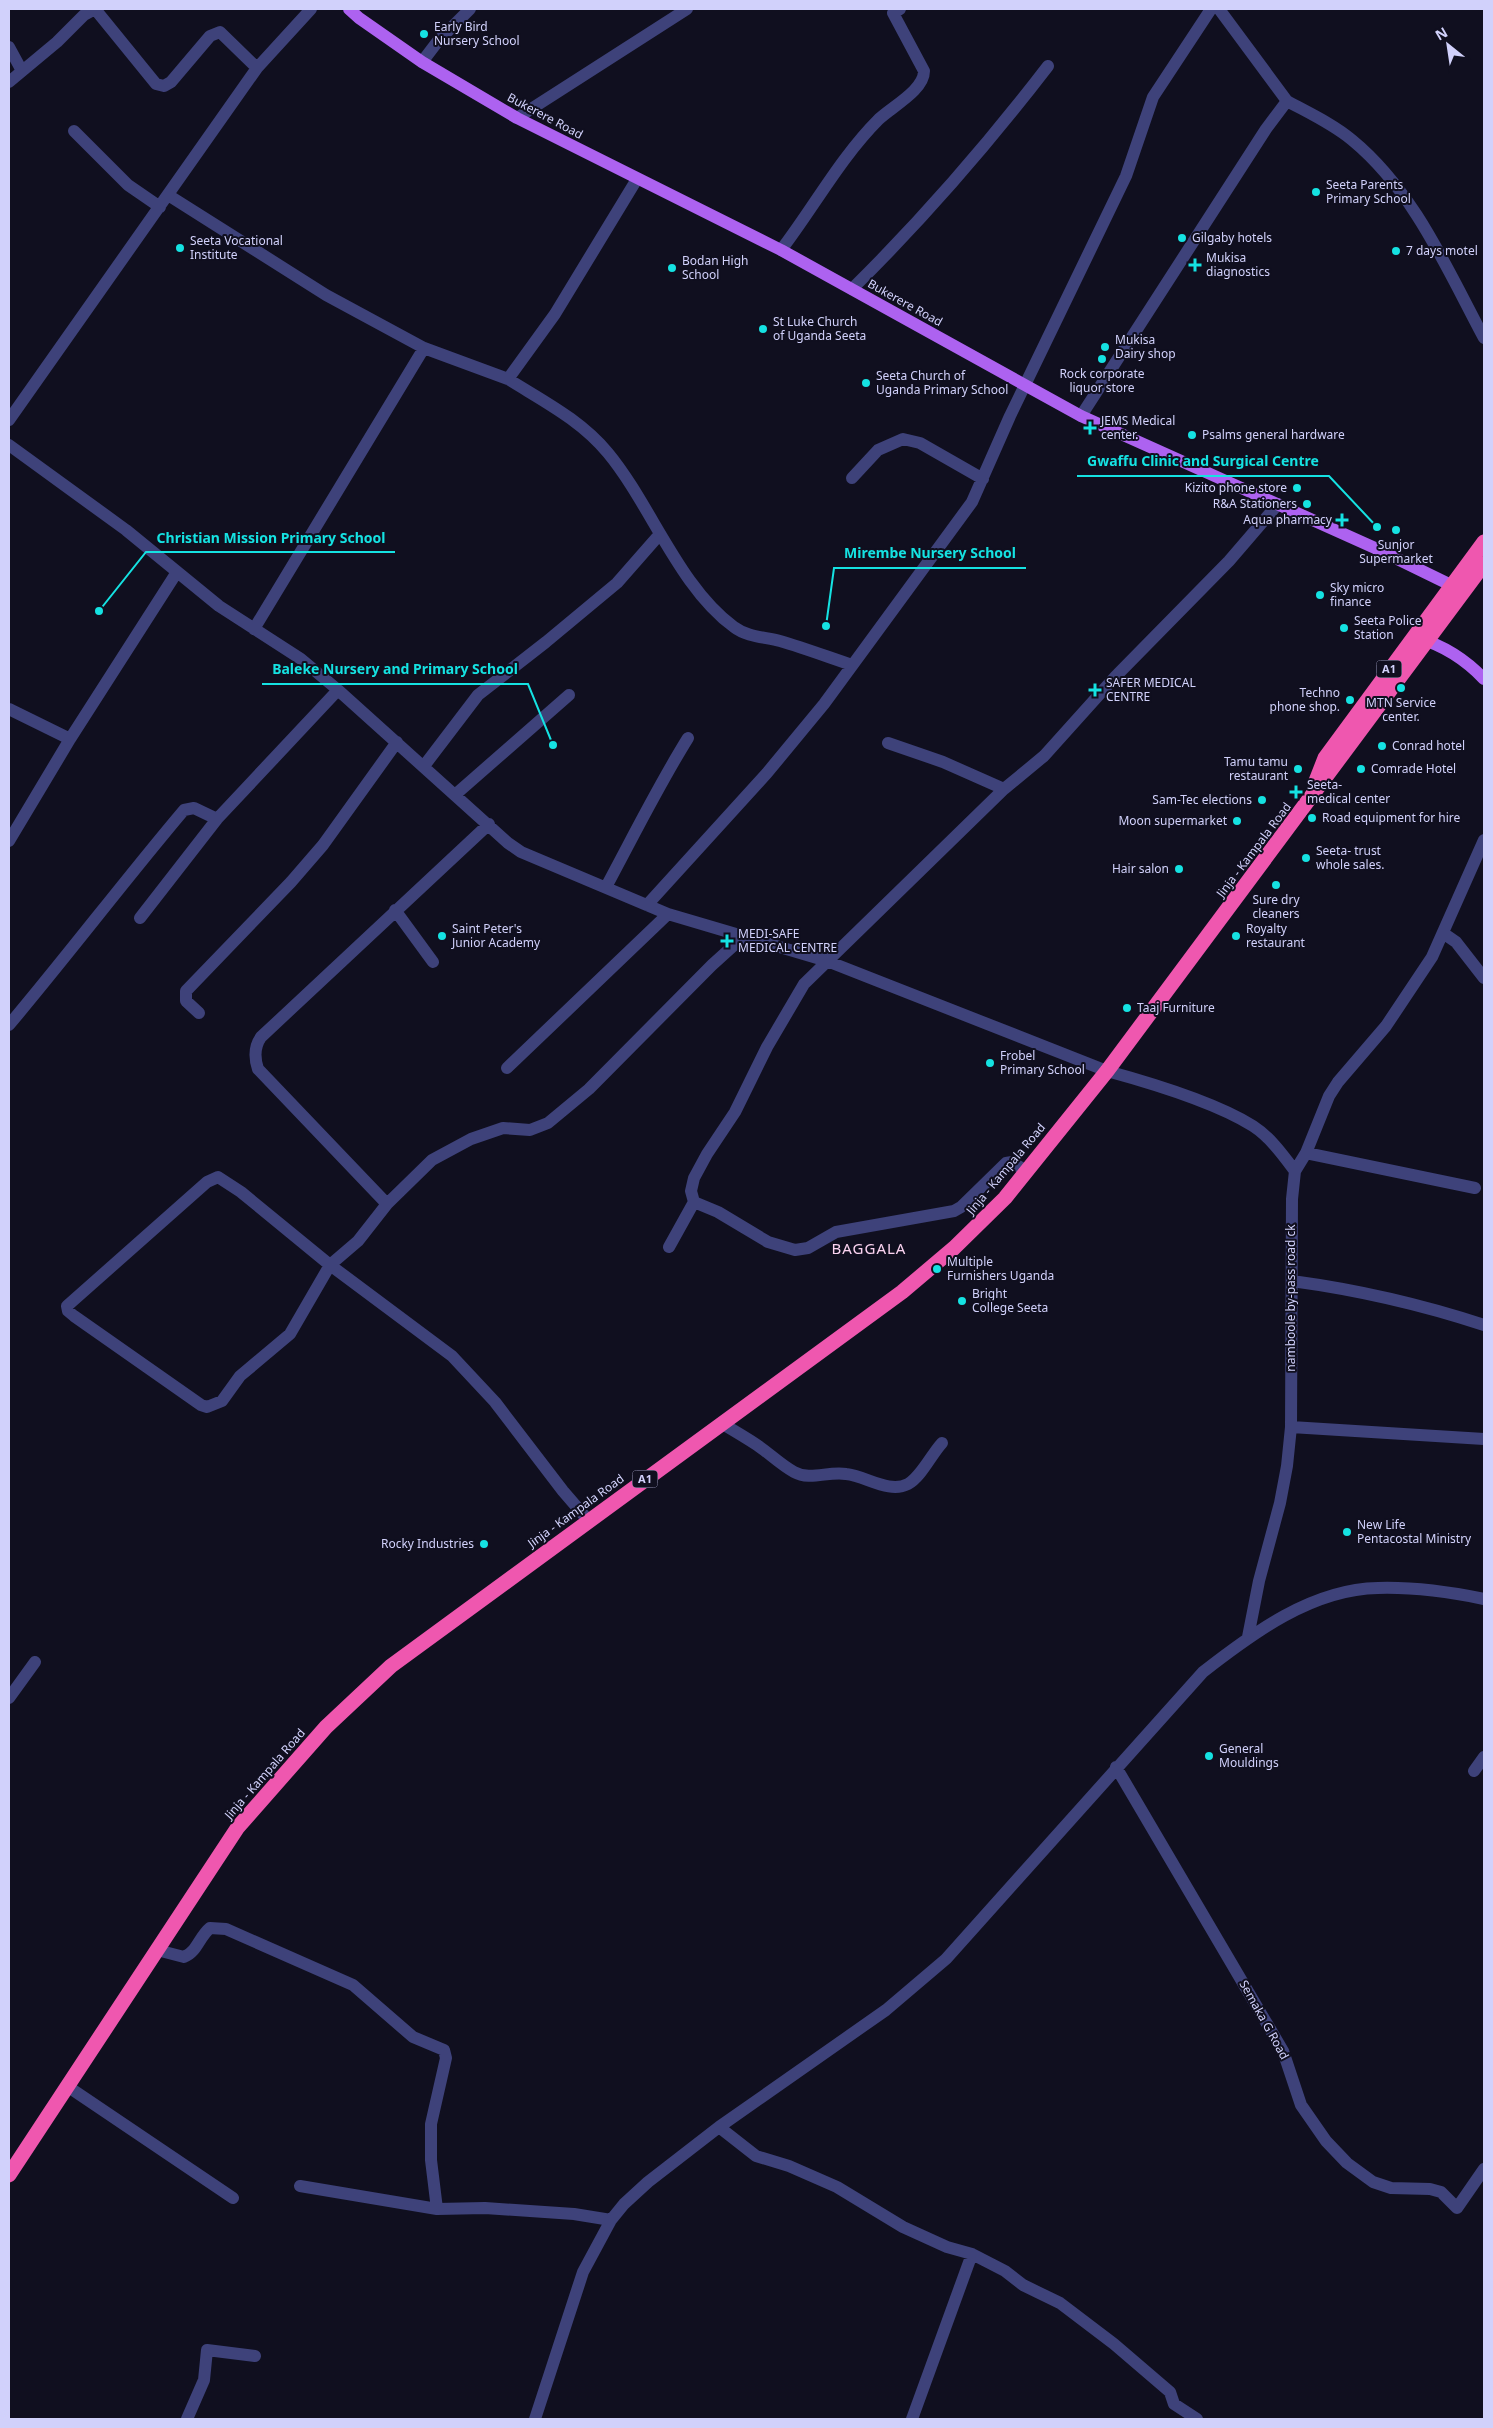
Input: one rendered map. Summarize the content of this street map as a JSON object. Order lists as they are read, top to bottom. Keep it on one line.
{"streets":{"highway":["A1","Jinja - Kampala Road"],"main road":["Bukerere Road"],"street":["namboole by-pass road ck","Semaka G Road"]},"crossings":[["Bukerere Road","Jinja - Kampala Road"]],"districts":["BAGGALA"],"places":{"other":["Early Bird Nursery School","Seeta Parents Primary School","Gilgaby hotels","Seeta Vocational Institute","7 days motel","Bodan High School","St Luke Church of Uganda Seeta","Mukisa Dairy shop","Rock corporate liquor store","Seeta Church of Uganda Primary School","Psalms general hardware","Kizito phone store","R&A Stationers","Gwaffu Clinic and Surgical Centre","Sunjor Supermarket","Sky micro finance","Christian Mission Primary School","Mirembe Nursery School","Seeta Police Station","MTN Service center.","Techno phone shop.","Baleke Nursery and Primary School","Conrad hotel","Tamu tamu restaurant","Comrade Hotel","Sam-Tec elections","Road equipment for hire","Moon supermarket","Seeta- trust whole sales.","Hair salon","Sure dry cleaners","Saint Peter's Junior Academy","Royalty restaurant","Taaj Furniture","Frobel Primary School","Multiple Furnishers Uganda","Bright College Seeta","New Life Pentacostal Ministry","Rocky Industries","General Mouldings"],"health":["Mukisa diagnostics","JEMS Medical center.","Aqua pharmacy","SAFER MEDICAL CENTRE","Seeta- medical center","MEDI-SAFE MEDICAL CENTRE"]},"north":"top left"}
